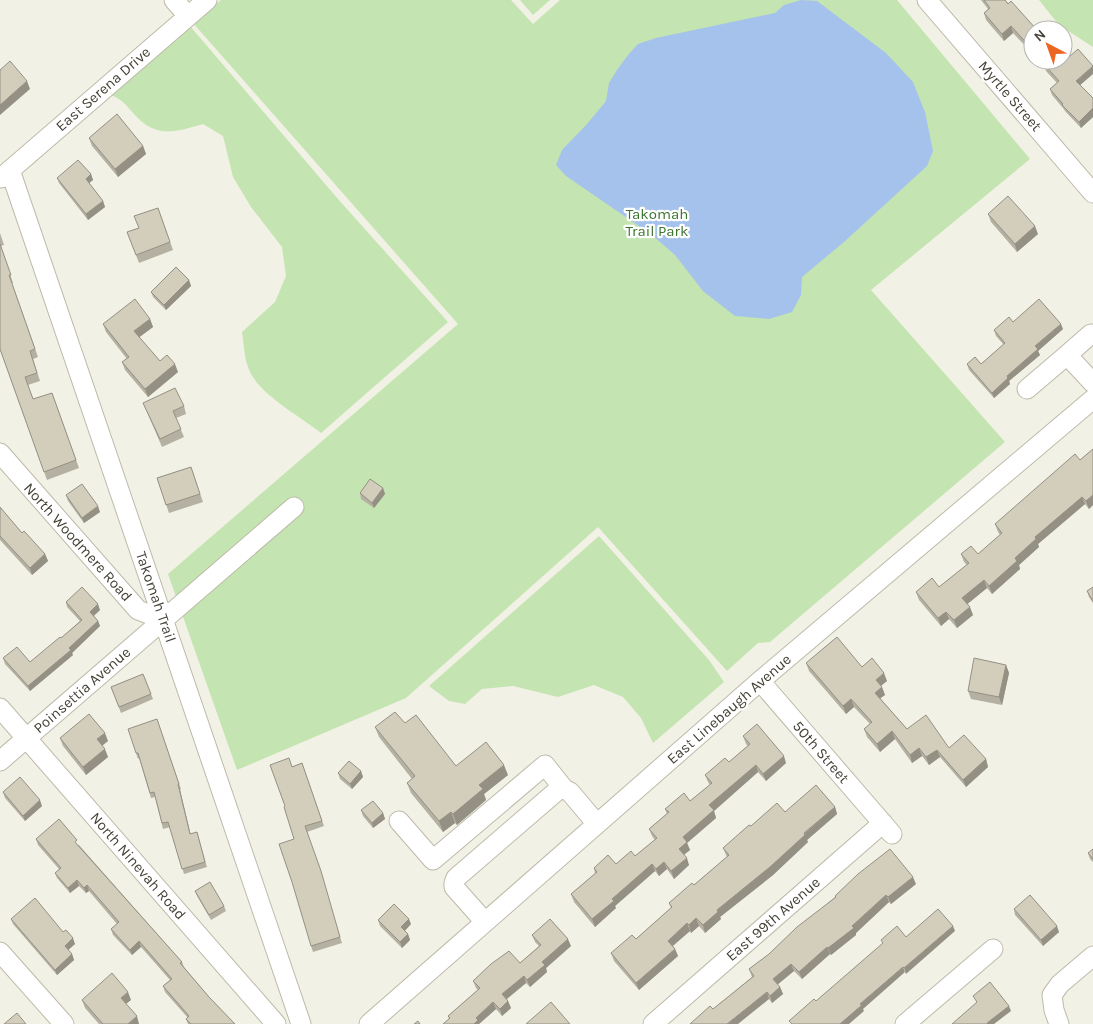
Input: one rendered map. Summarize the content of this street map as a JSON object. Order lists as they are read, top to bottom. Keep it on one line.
{"streets":{"street":["East Serena Drive","Myrtle Street","North Woodmere Road","Takomah Trail","Poinsettia Avenue","East Linebaugh Avenue","50th Street","North Ninevah Road","East 99th Avenue"]},"crossings":[["East Serena Drive","Takomah Trail"],["North Woodmere Road","Takomah Trail"],["North Woodmere Road","Poinsettia Avenue"],["Takomah Trail","Poinsettia Avenue"],["Poinsettia Avenue","North Ninevah Road"],["East Linebaugh Avenue","50th Street"],["50th Street","East 99th Avenue"]],"parks":["Takomah Trail Park"],"north":"top left"}
